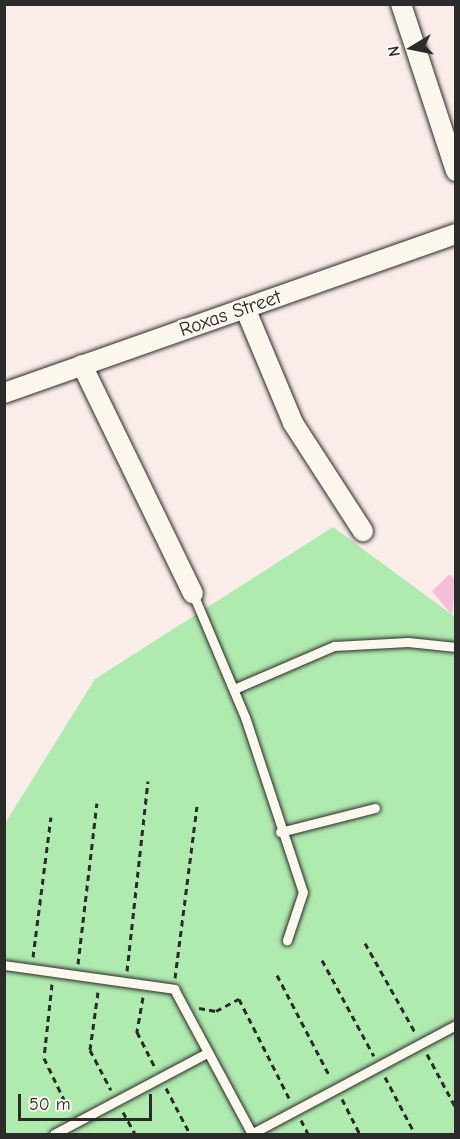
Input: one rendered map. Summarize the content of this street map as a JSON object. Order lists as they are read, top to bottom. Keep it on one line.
{"streets":{"street":["Roxas Street"]},"scale_bar":"50 m","north":"left"}
